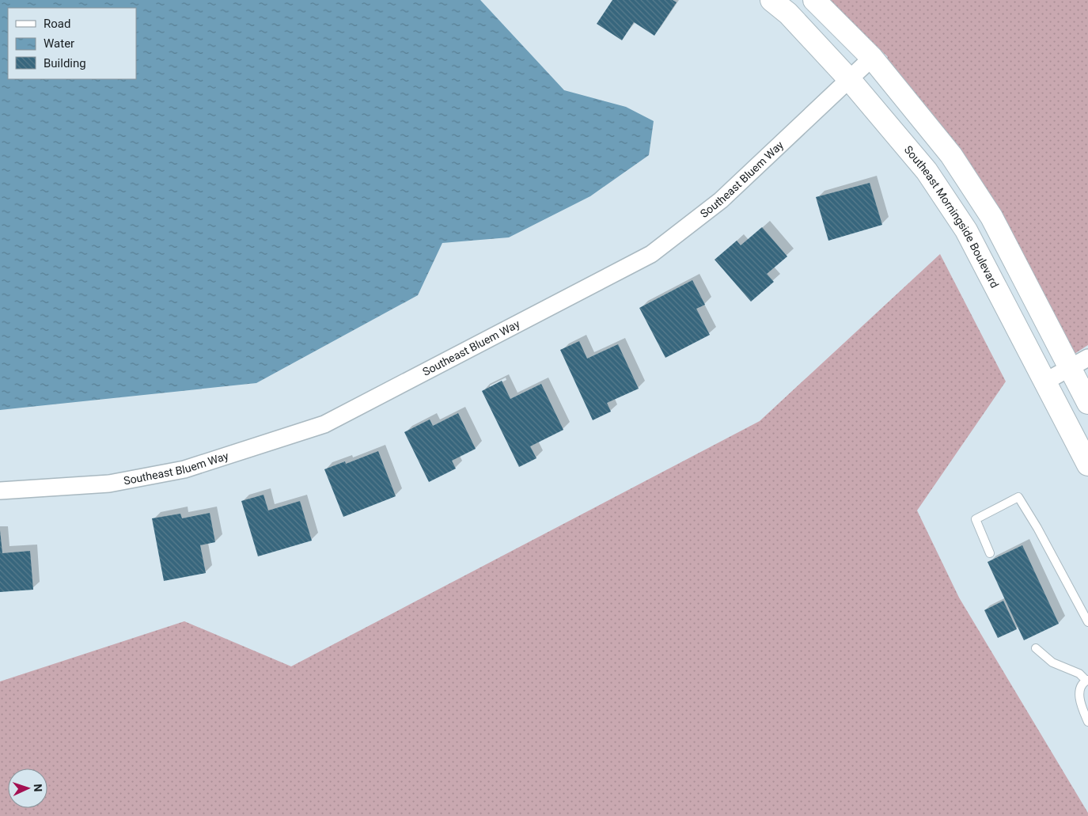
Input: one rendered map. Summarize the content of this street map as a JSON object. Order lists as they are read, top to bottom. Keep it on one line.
{"streets":{"street":["Southeast Bluem Way","Southeast Morningside Boulevard"]},"crossings":[["Southeast Bluem Way","Southeast Morningside Boulevard"]],"legend":["Road","Water","Building"],"north":"right"}
